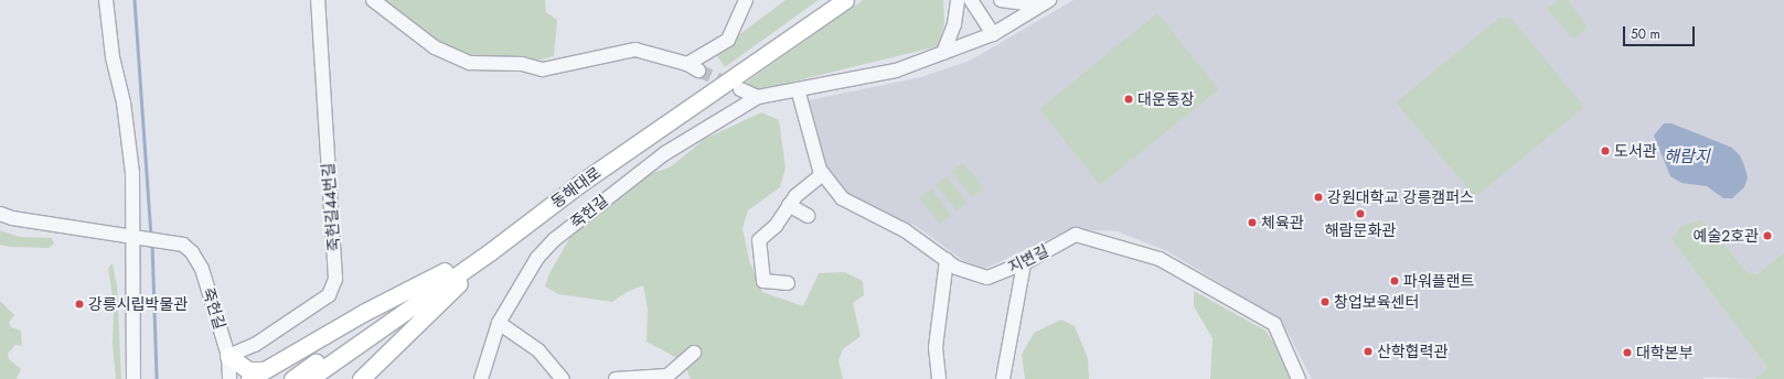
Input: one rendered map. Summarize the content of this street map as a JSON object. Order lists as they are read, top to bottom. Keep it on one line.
{"streets":{"main road":["동해대로"],"street":["죽헌길44번길","죽헌길","지변길"]},"crossings":[["죽헌길44번길","죽헌길"]],"water":["해람지"],"places":["대운동장","도서관","강원대학교 강릉캠퍼스","해람문화관","체육관","예술2호관","파워플랜트","창업보육센터","강릉시립박물관","산학협력관","대학본부"],"scale_bar":"50 m"}
